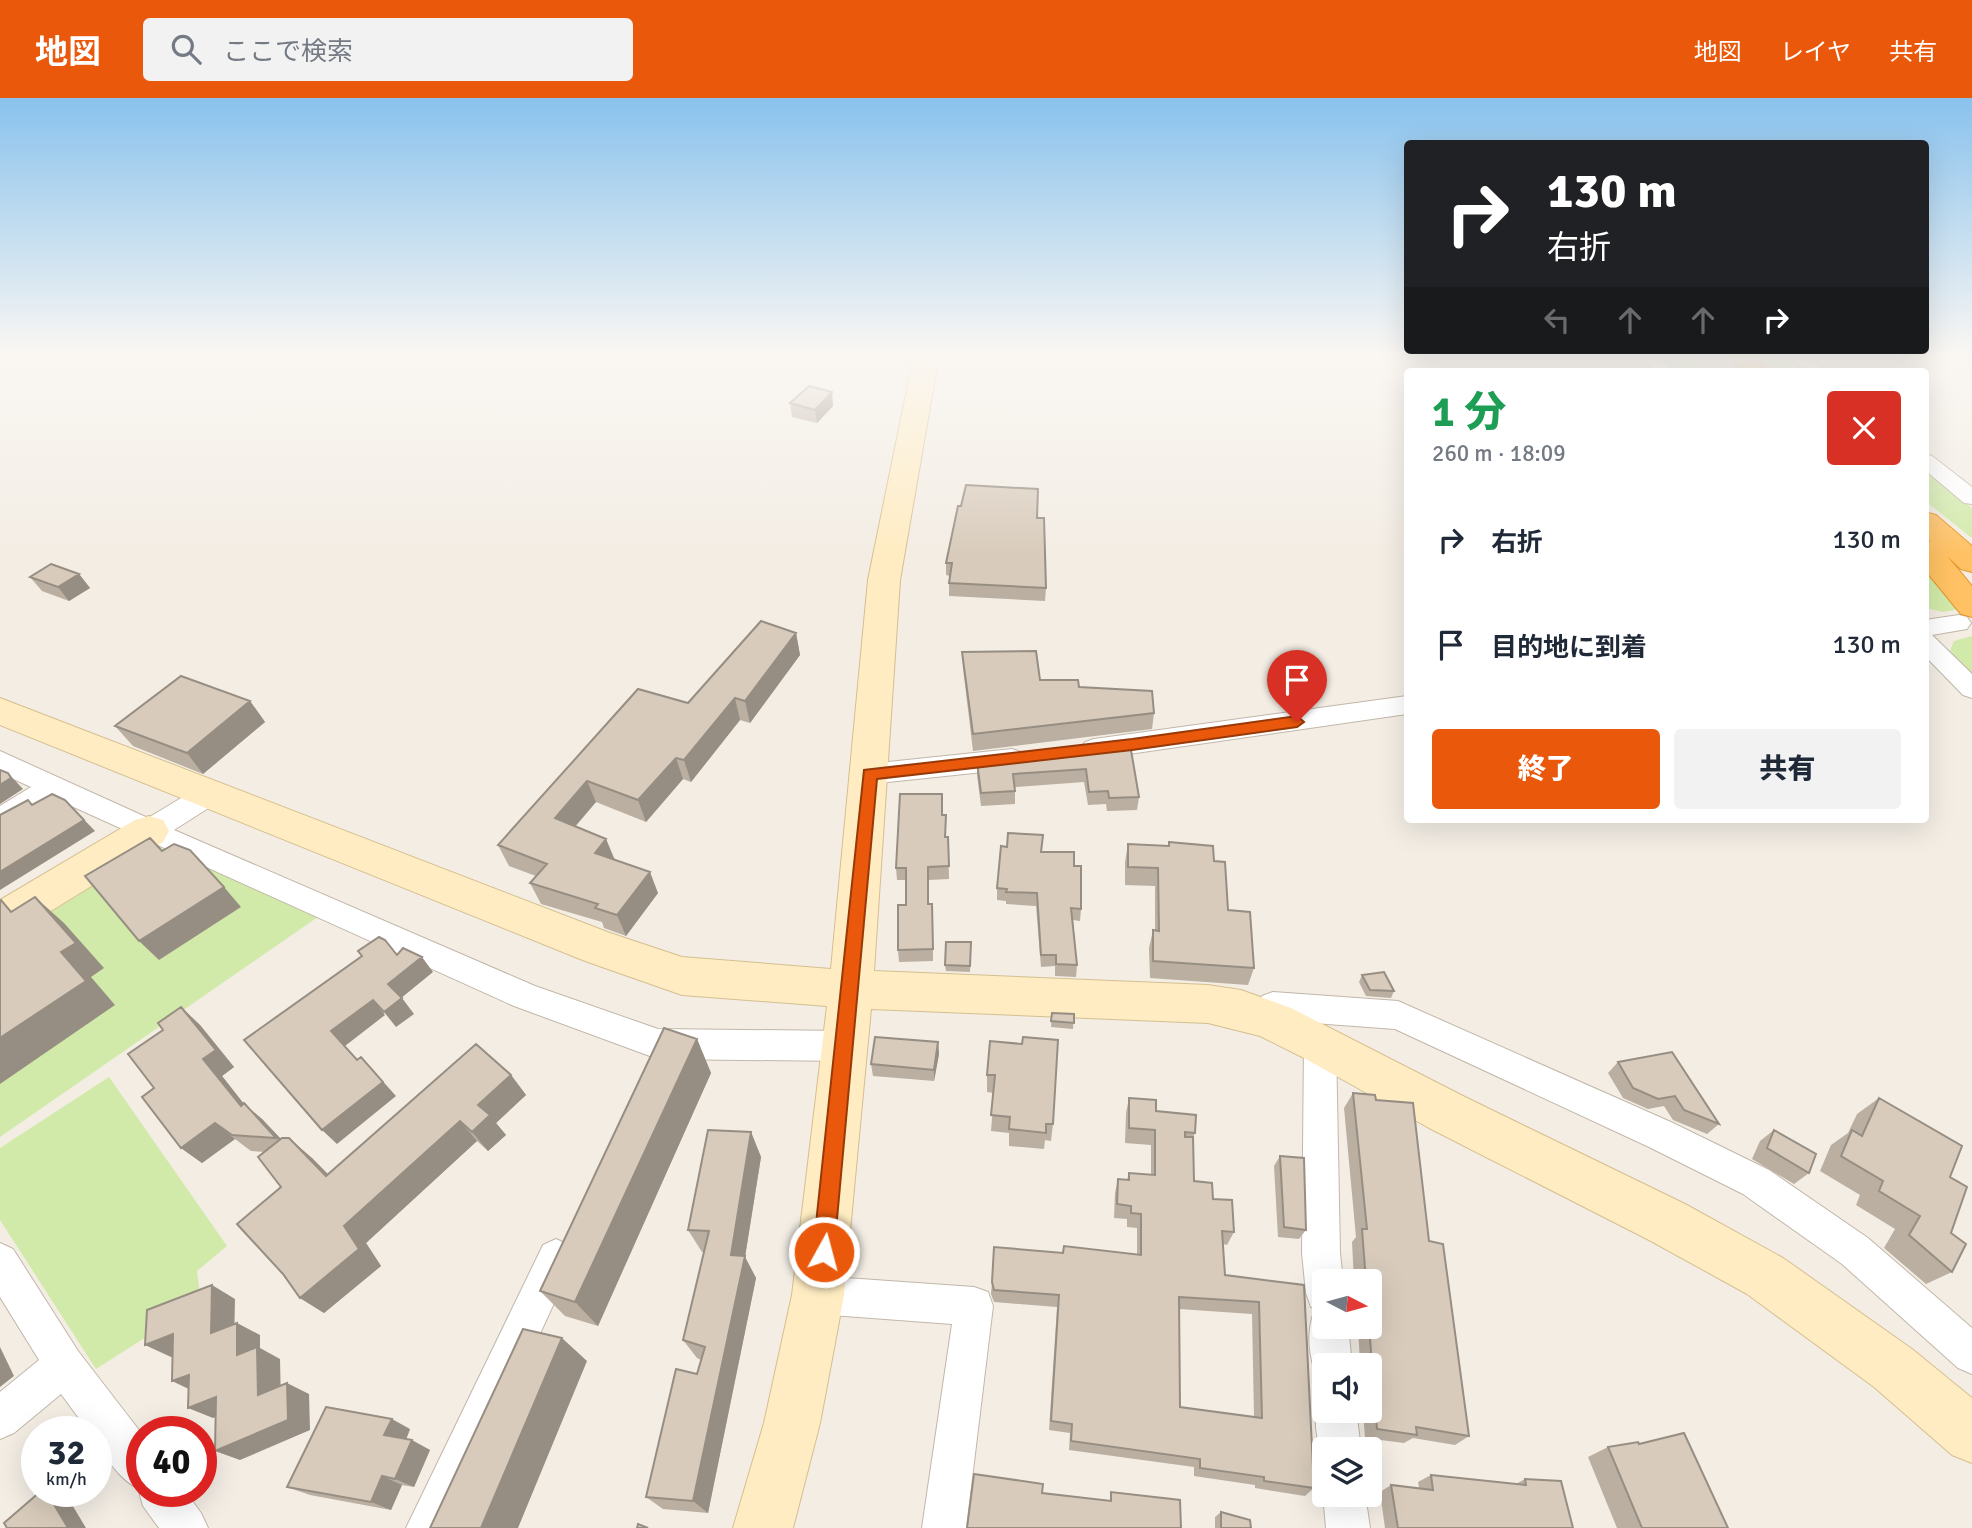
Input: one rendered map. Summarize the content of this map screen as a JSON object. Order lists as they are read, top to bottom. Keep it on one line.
{"north":"right","page":{"header":"地図","search":"ここで検索","nav":["地図","レイヤ","共有"],"turn":["130 m","右折"],"heading":["1 分","260 m · 18:09"],"list":[{"name":"右折","value":"130 m"},{"name":"目的地に到着","value":"130 m"}],"buttons":["終了","共有"],"speed":"32 km/h","limit":"40"}}
